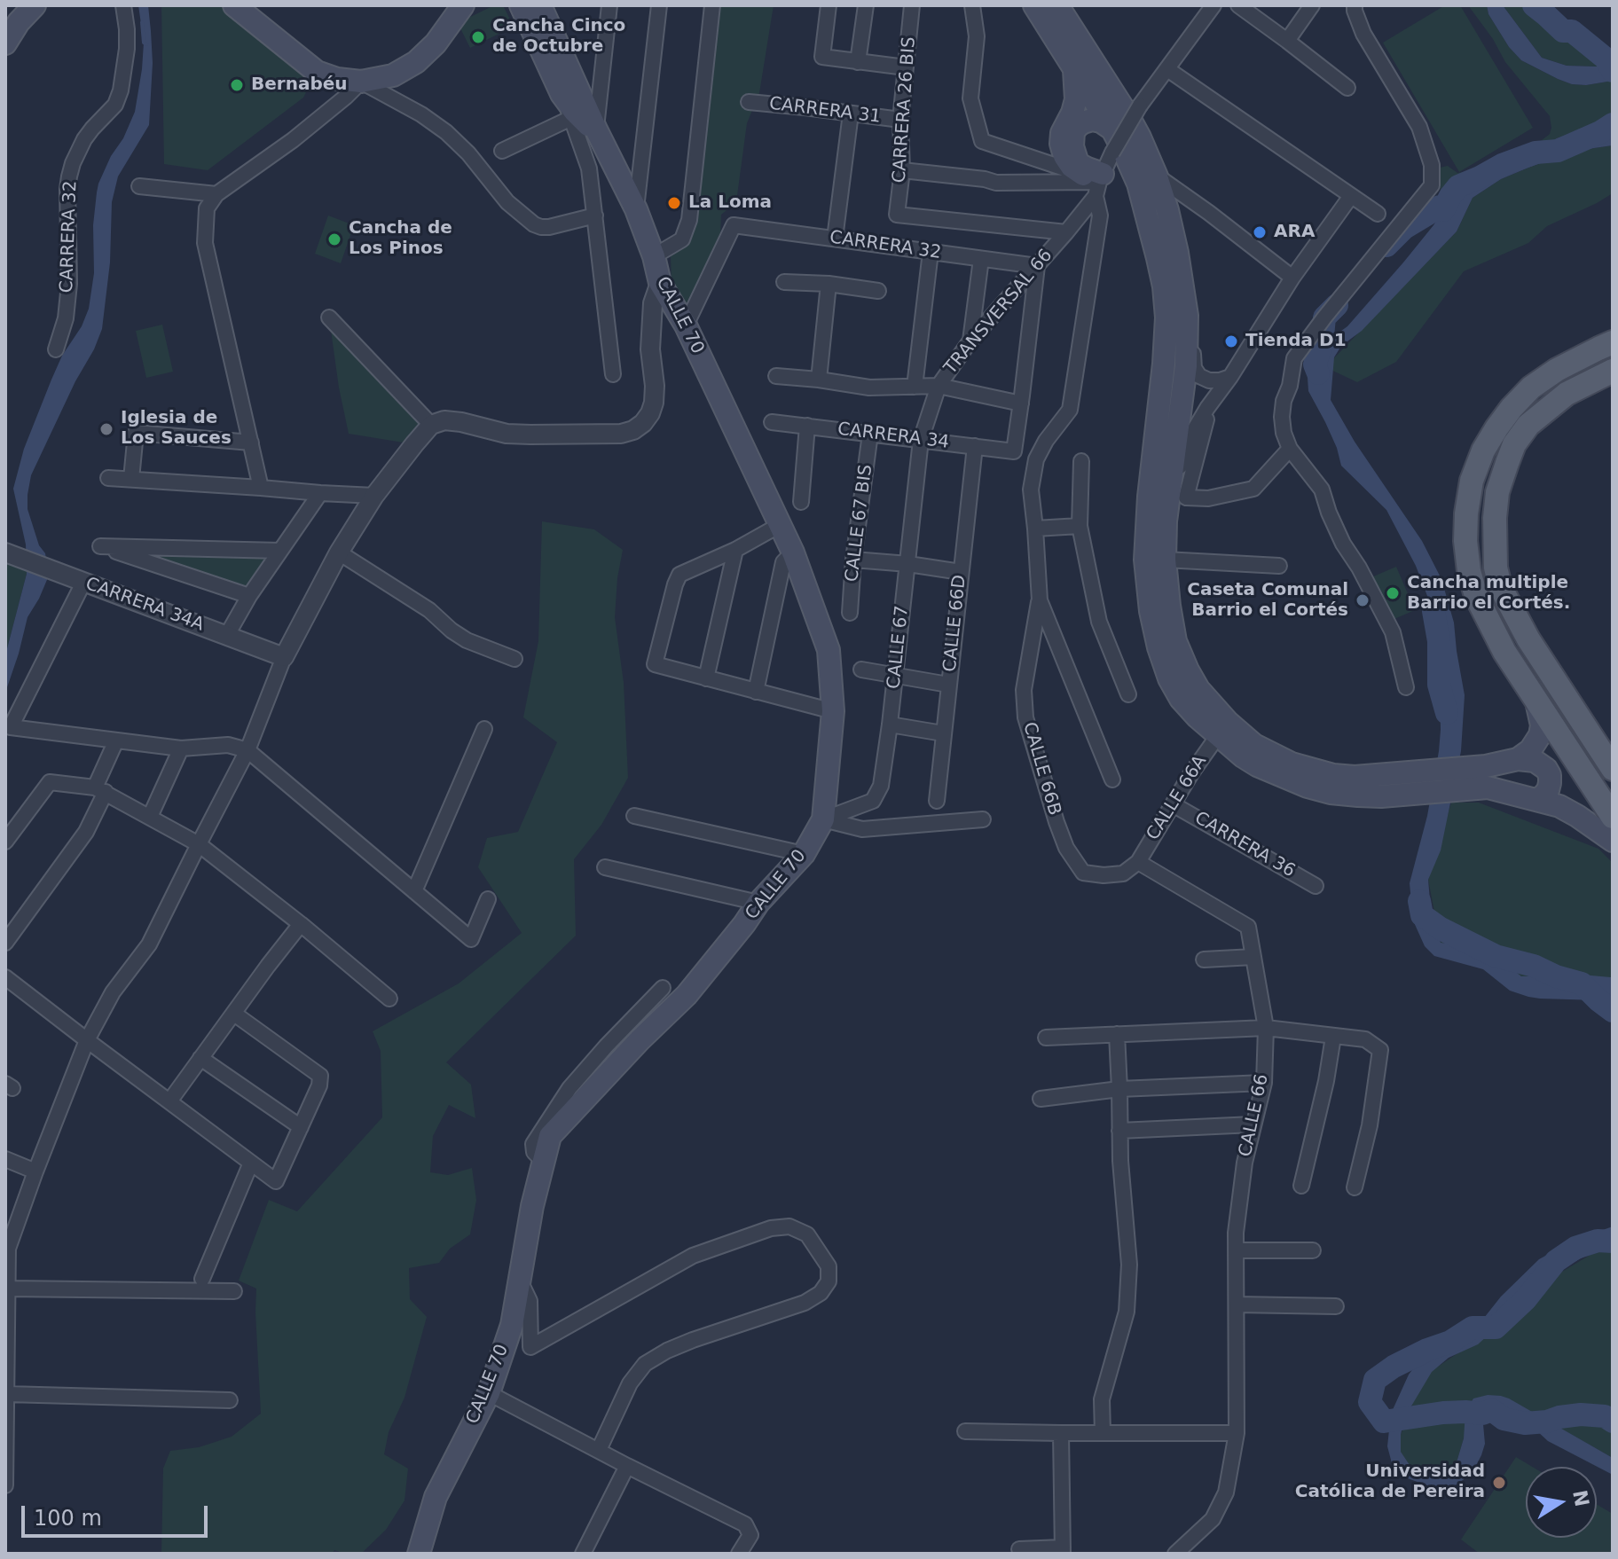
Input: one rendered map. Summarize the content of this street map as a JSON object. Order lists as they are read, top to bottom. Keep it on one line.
{"streets":{"main road":["CALLE 70"],"street":["CARRERA 26 BIS","CARRERA 31","CARRERA 32","TRANSVERSAL 66","CARRERA 34","CALLE 67 BIS","CARRERA 34A","CALLE 66D","CALLE 67","CALLE 66B","CALLE 66A","CARRERA 36","CALLE 66"]},"crossings":[["CARRERA 26 BIS","CARRERA 31"],["CARRERA 26 BIS","TRANSVERSAL 66"],["CARRERA 32","TRANSVERSAL 66"],["CARRERA 32","CALLE 70"],["TRANSVERSAL 66","CARRERA 34"],["TRANSVERSAL 66","CALLE 67"],["CALLE 70","CALLE 67"],["CARRERA 34","CALLE 67 BIS"],["CARRERA 34","CALLE 66D"],["CARRERA 34","CALLE 67"],["CALLE 66B","CALLE 66A"],["CALLE 66B","CALLE 66"],["CALLE 66A","CARRERA 36"],["CALLE 66A","CALLE 66"]],"places":["Cancha Cinco de Octubre","Bernabéu","La Loma","ARA","Cancha de Los Pinos","Tienda D1","Iglesia de Los Sauces","Cancha multiple Barrio el Cortés.","Caseta Comunal Barrio el Cortés","Universidad Católica de Pereira"],"scale_bar":"100 m","north":"right"}
